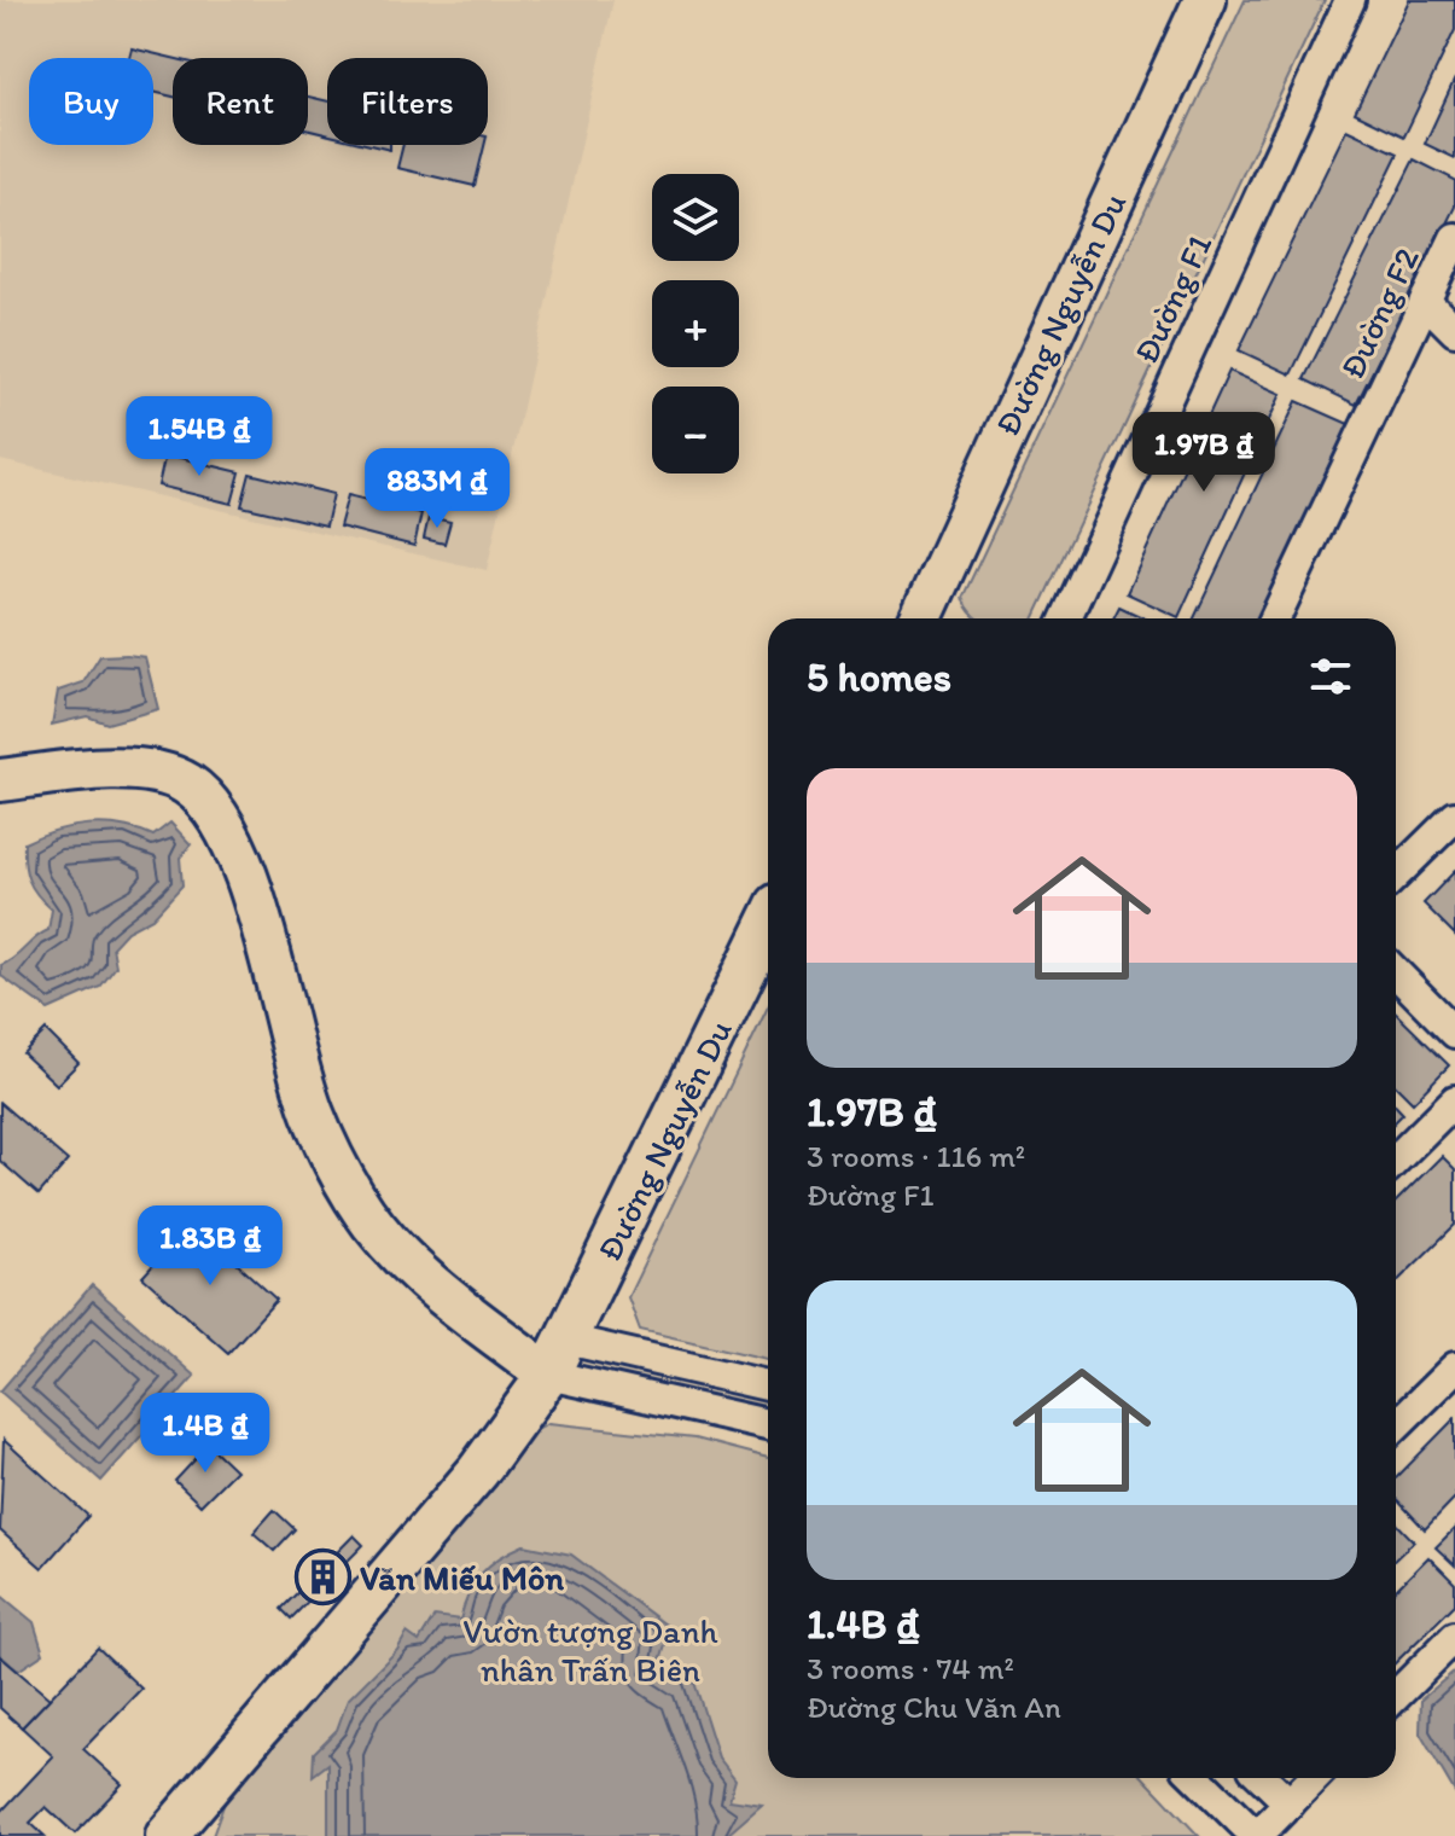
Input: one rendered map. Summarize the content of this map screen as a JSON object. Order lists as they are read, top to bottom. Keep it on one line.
{"streets":{"main road":["Đường Nguyễn Du"],"street":["Đường F1","Đường F2"]},"parks":["Vườn tượng Danh nhân Trấn Biên"],"places":{"building":["Văn Miếu Môn"]},"page":{"chip":["Buy","Rent","Filters"],"map_buttons":["+","−"],"price":["1.54B ₫","1.97B ₫","883M ₫","1.83B ₫","1.4B ₫"],"heading":"5 homes","list":[{"name":"1.97B ₫","note":"3 rooms · 116 m² · Đường F1"},{"name":"1.4B ₫","note":"3 rooms · 74 m² · Đường Chu Văn An"}]}}
